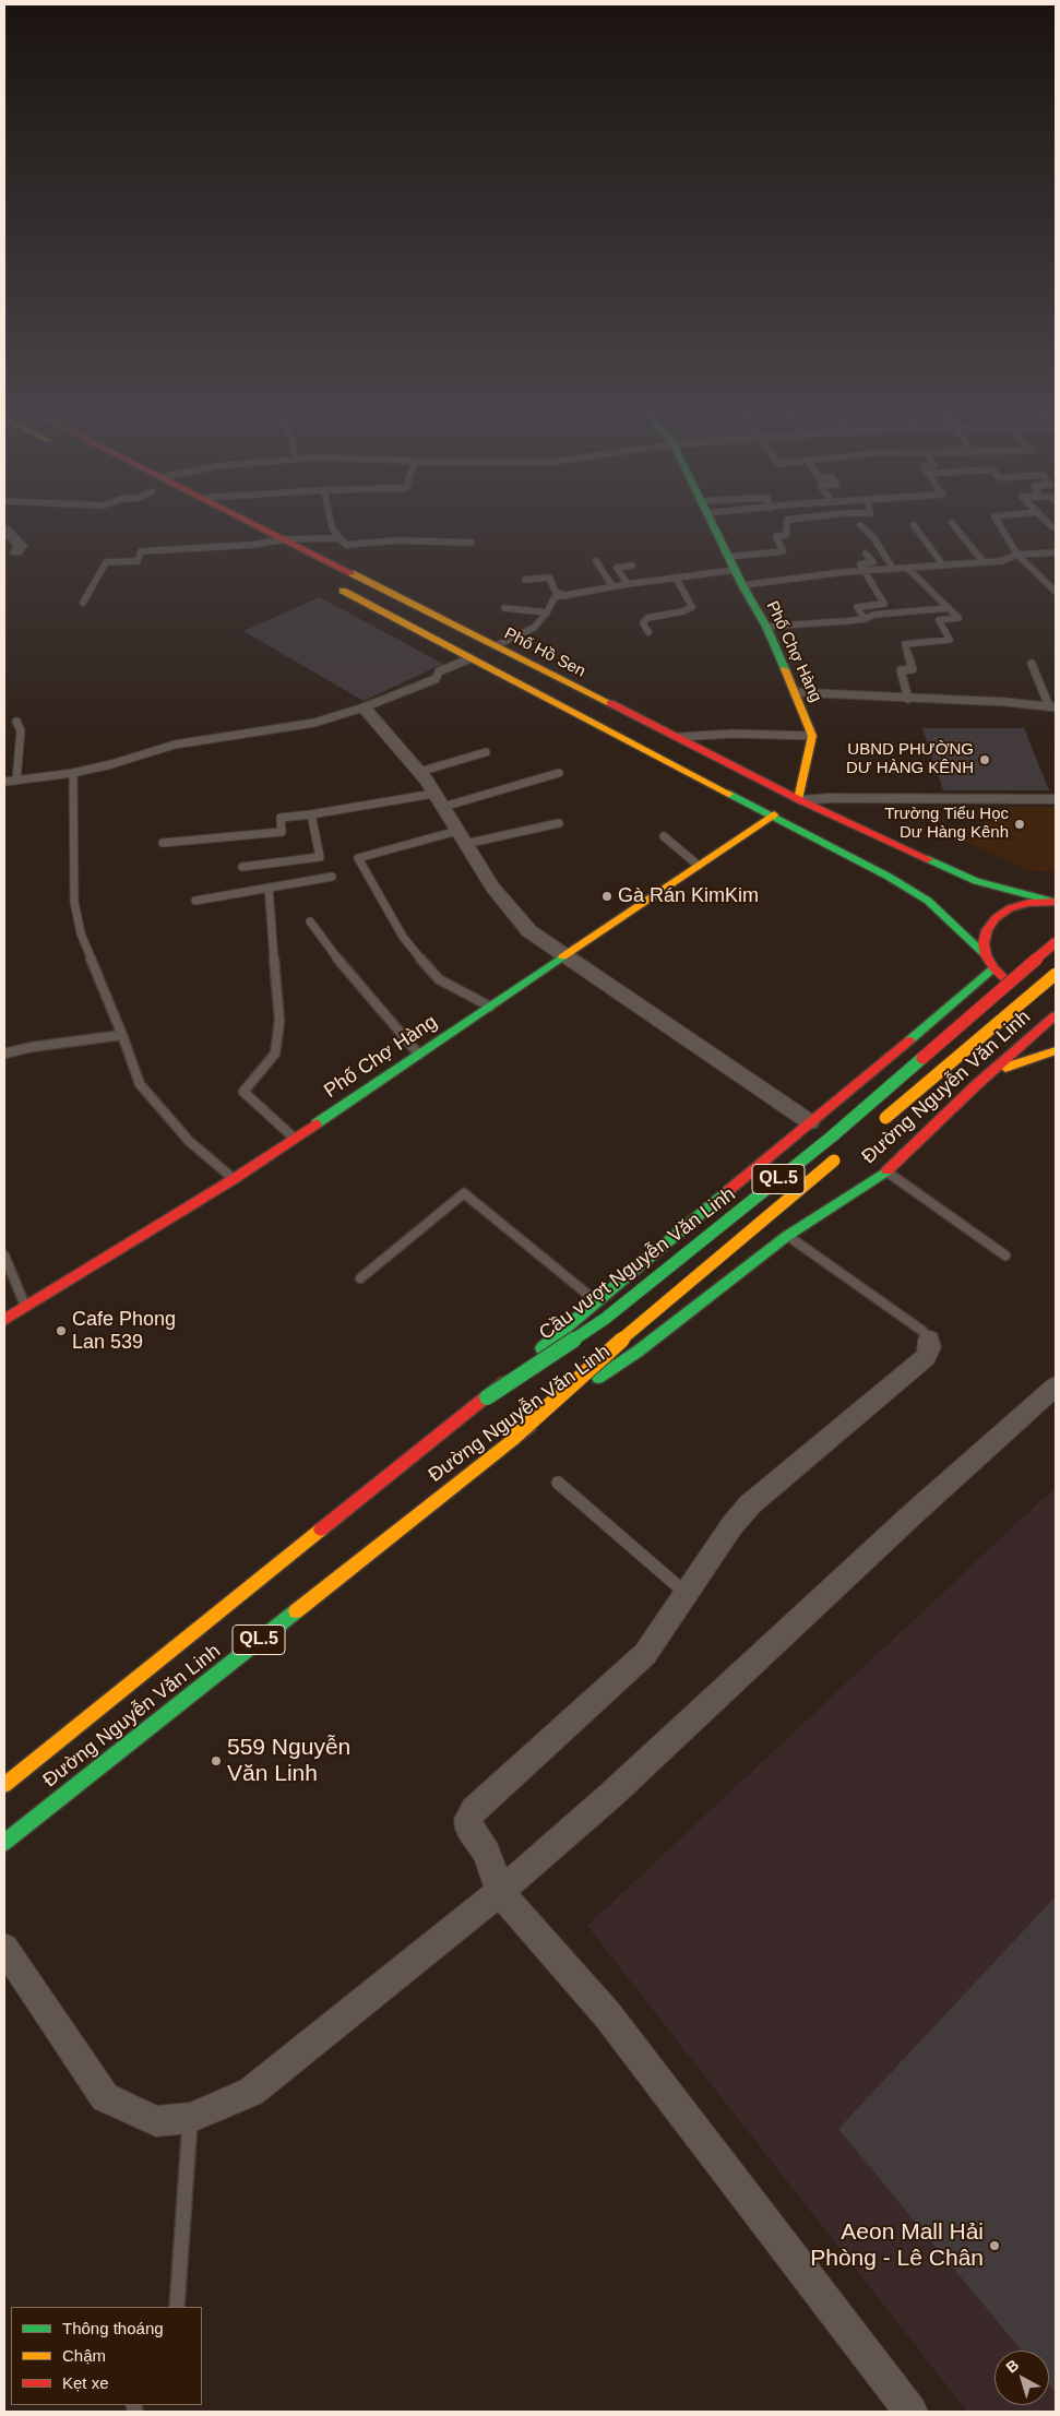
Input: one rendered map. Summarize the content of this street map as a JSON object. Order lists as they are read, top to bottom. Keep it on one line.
{"streets":{"main road":["Phố Chợ Hàng","Phố Hồ Sen","Đường Nguyễn Văn Linh","QL.5","Cầu vượt Nguyễn Văn Linh"]},"crossings":[["Phố Chợ Hàng","Phố Hồ Sen"],["Phố Hồ Sen","Đường Nguyễn Văn Linh"],["Đường Nguyễn Văn Linh","QL.5"],["Đường Nguyễn Văn Linh","Cầu vượt Nguyễn Văn Linh"]],"places":["UBND PHƯỜNG DƯ HÀNG KÊNH","Trường Tiểu Học Dư Hàng Kênh","Gà Rán KimKim","Cafe Phong Lan 539","559 Nguyễn Văn Linh","Aeon Mall Hải Phòng - Lê Chân"],"legend":["Thông thoáng","Chậm","Kẹt xe"],"north":"top left"}
